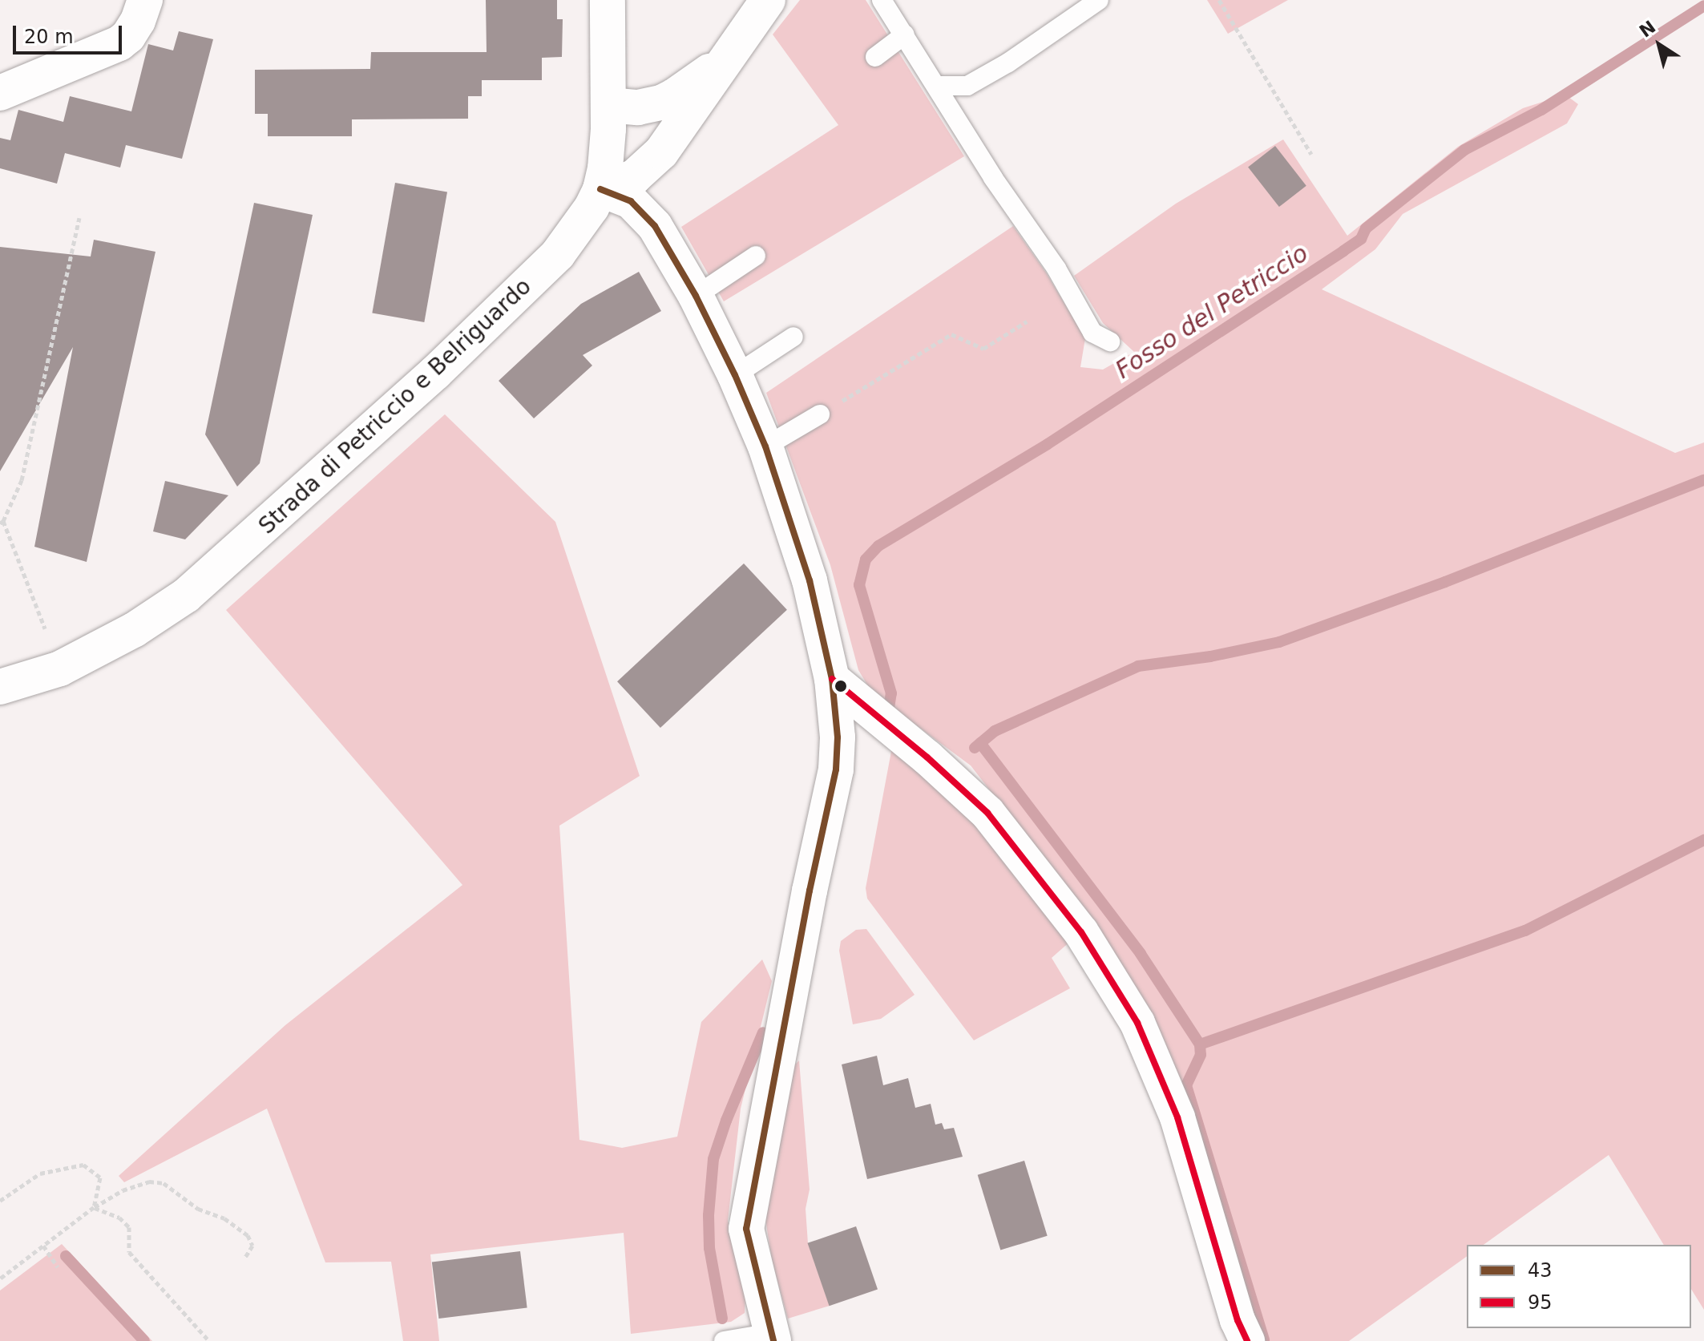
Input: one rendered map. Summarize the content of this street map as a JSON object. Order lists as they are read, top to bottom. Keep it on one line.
{"streets":{"street":["Strada di Petriccio e Belriguardo"]},"water":["Fosso del Petriccio"],"lines":["transit line 43","transit line 95"],"legend":["43","95"],"scale_bar":"20 m","north":"top left"}
